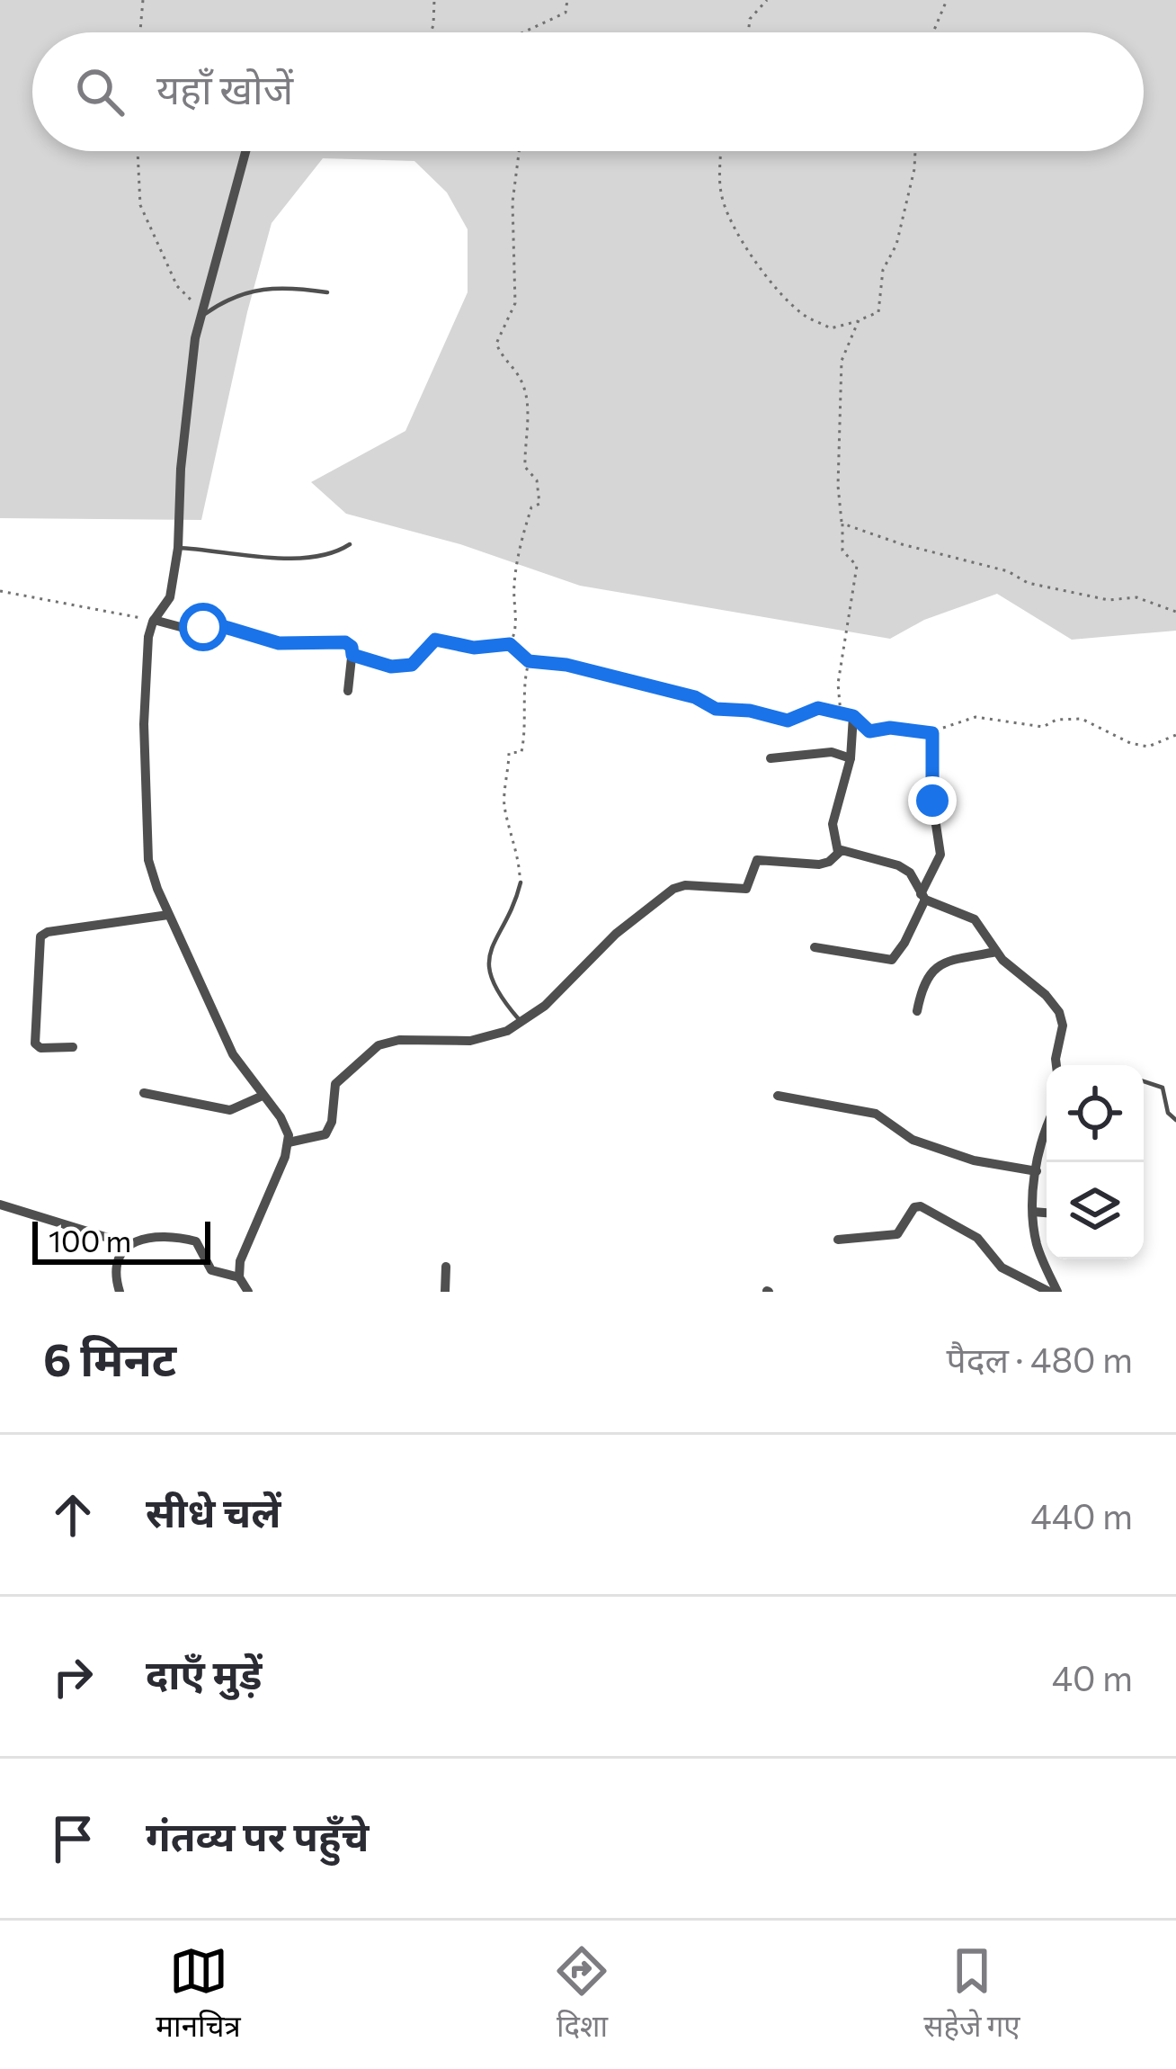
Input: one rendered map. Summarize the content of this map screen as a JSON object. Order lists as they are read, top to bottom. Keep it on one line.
{"scale_bar":"100 m","page":{"search":"यहाँ खोजें","scale":"100 m","heading":["6 मिनट","पैदल · 480 m"],"list":[["सीधे चलें","440 m"],["दाएँ मुड़ें","40 m"],"गंतव्य पर पहुँचे"],"nav":["मानचित्र","दिशा","सहेजे गए"]}}
